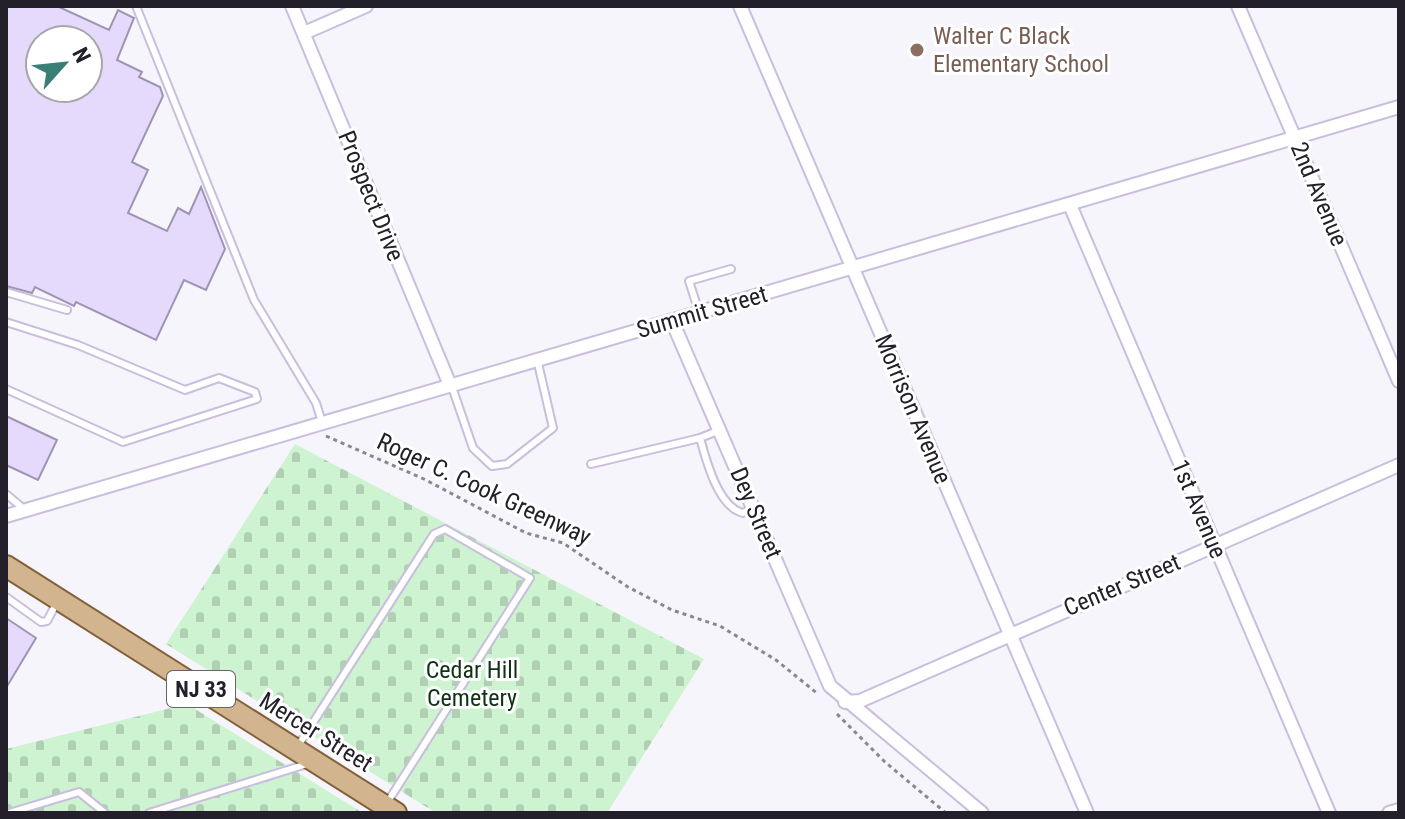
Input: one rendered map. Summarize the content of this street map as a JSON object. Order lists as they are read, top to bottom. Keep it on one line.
{"streets":{"main road":["NJ 33","Mercer Street"],"street":["2nd Avenue","Prospect Drive","Summit Street","Morrison Avenue","1st Avenue","Dey Street","Center Street"],"path":["Roger C. Cook Greenway"]},"crossings":[["2nd Avenue","Summit Street"],["Prospect Drive","Summit Street"],["Summit Street","Morrison Avenue"],["Summit Street","Roger C. Cook Greenway"],["Summit Street","1st Avenue"],["Summit Street","Dey Street"],["Morrison Avenue","Center Street"],["1st Avenue","Center Street"],["Dey Street","Center Street"]],"parks":["Cedar Hill Cemetery"],"places":["Walter C Black Elementary School"],"north":"top right"}
